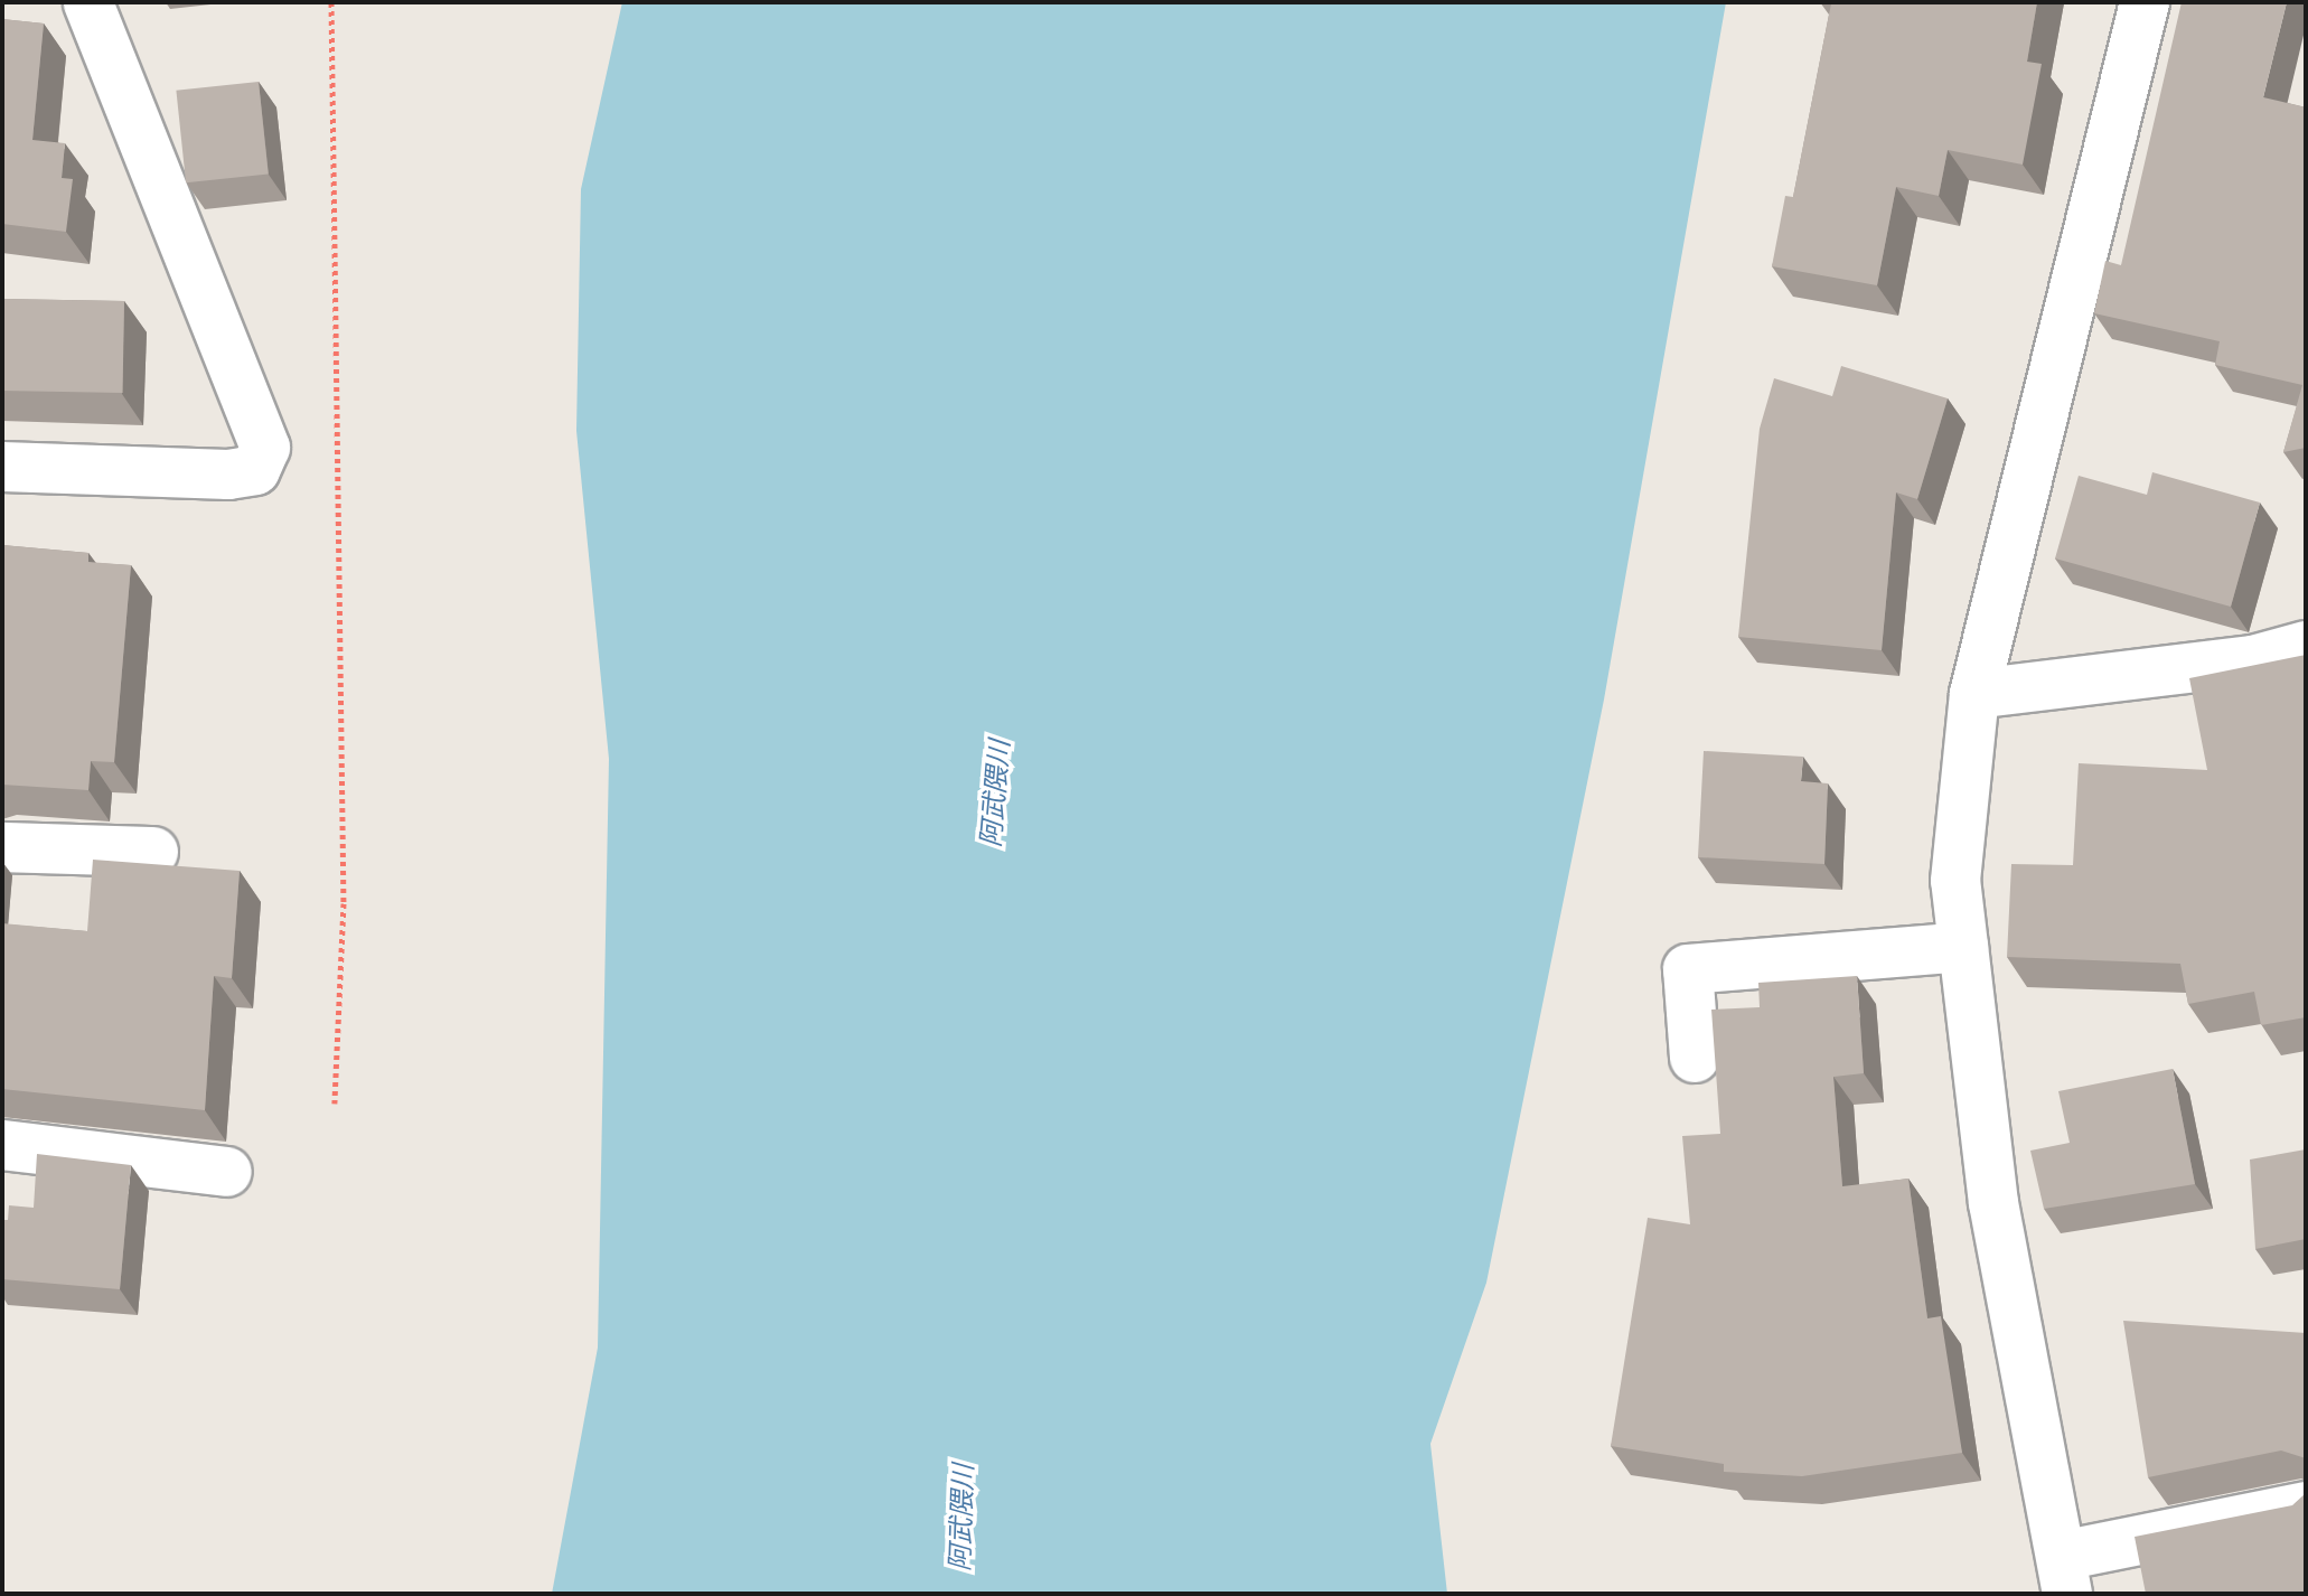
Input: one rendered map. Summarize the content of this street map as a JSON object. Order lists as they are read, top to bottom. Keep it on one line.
{"water":["阿武隈川"]}
